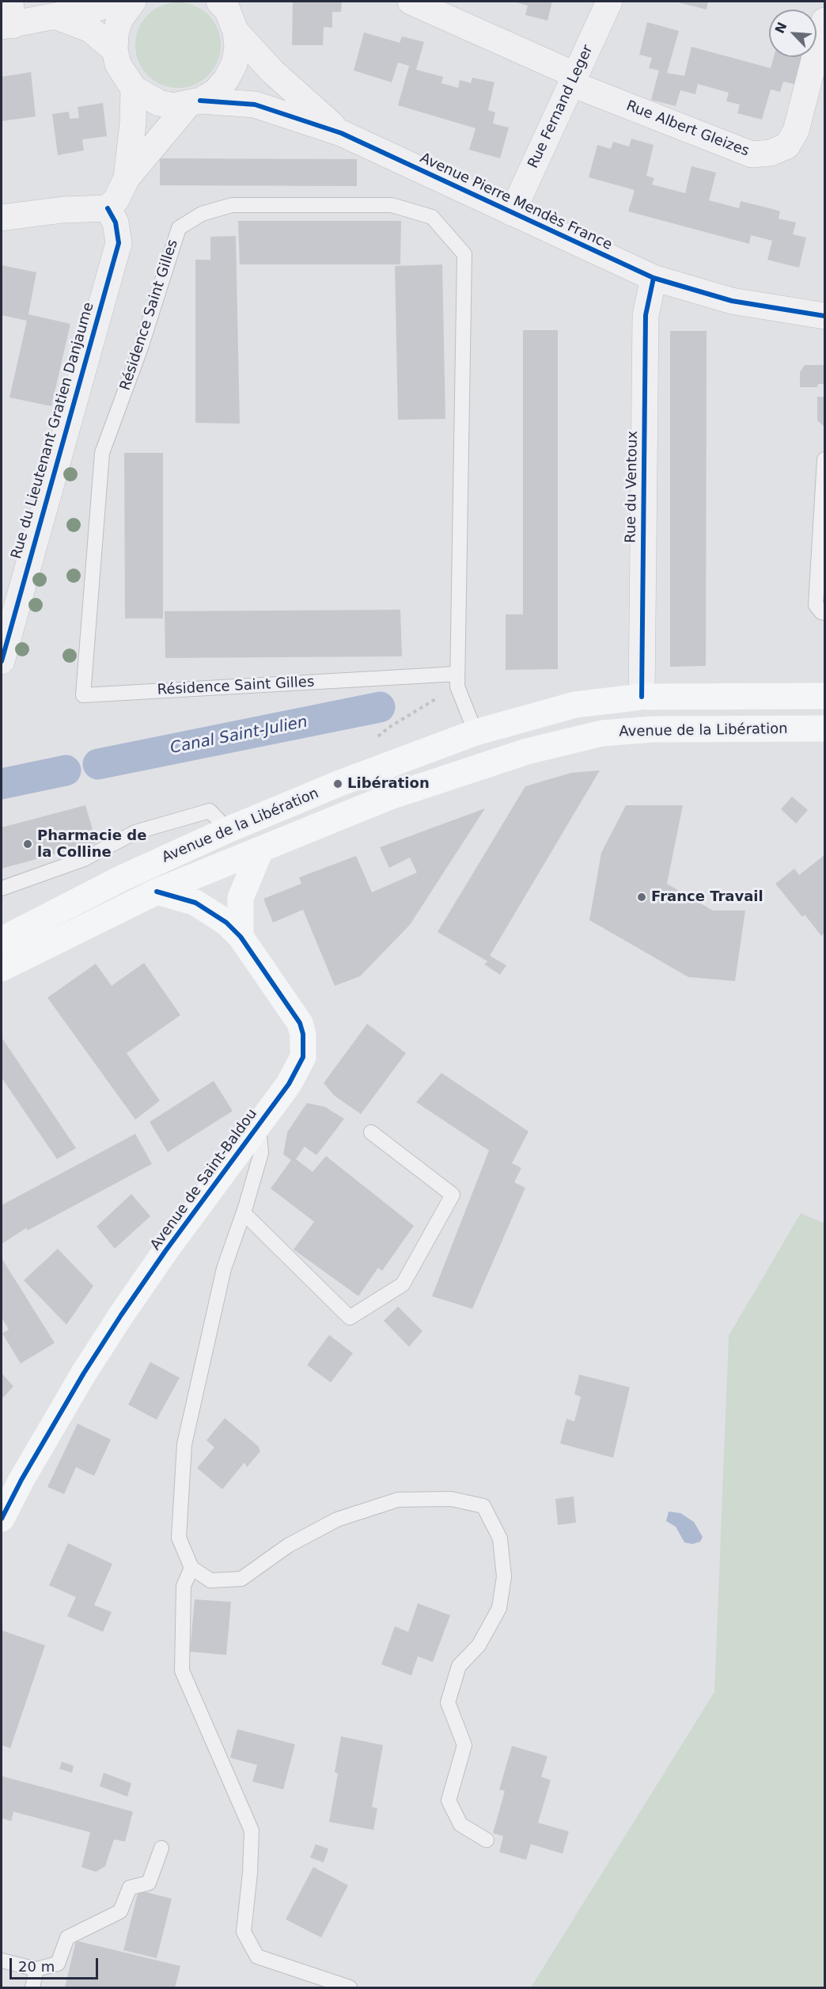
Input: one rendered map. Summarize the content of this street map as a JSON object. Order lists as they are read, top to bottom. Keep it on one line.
{"streets":{"main road":["Avenue de la Libération","Avenue de Saint-Baldou"],"street":["Rue Fernand Leger","Rue Albert Gleizes","Avenue Pierre Mendès France","Rue du Lieutenant Gratien Danjaume","Rue du Ventoux"],"lane":["Résidence Saint Gilles"]},"crossings":[["Rue Fernand Leger","Rue Albert Gleizes"],["Rue Fernand Leger","Avenue Pierre Mendès France"],["Avenue Pierre Mendès France","Rue du Ventoux"],["Résidence Saint Gilles","Avenue de la Libération"],["Rue du Ventoux","Avenue de la Libération"],["Avenue de la Libération","Avenue de Saint-Baldou"]],"water":["Canal Saint-Julien"],"places":["Libération","Pharmacie de la Colline","France Travail"],"scale_bar":"20 m","north":"top left"}
